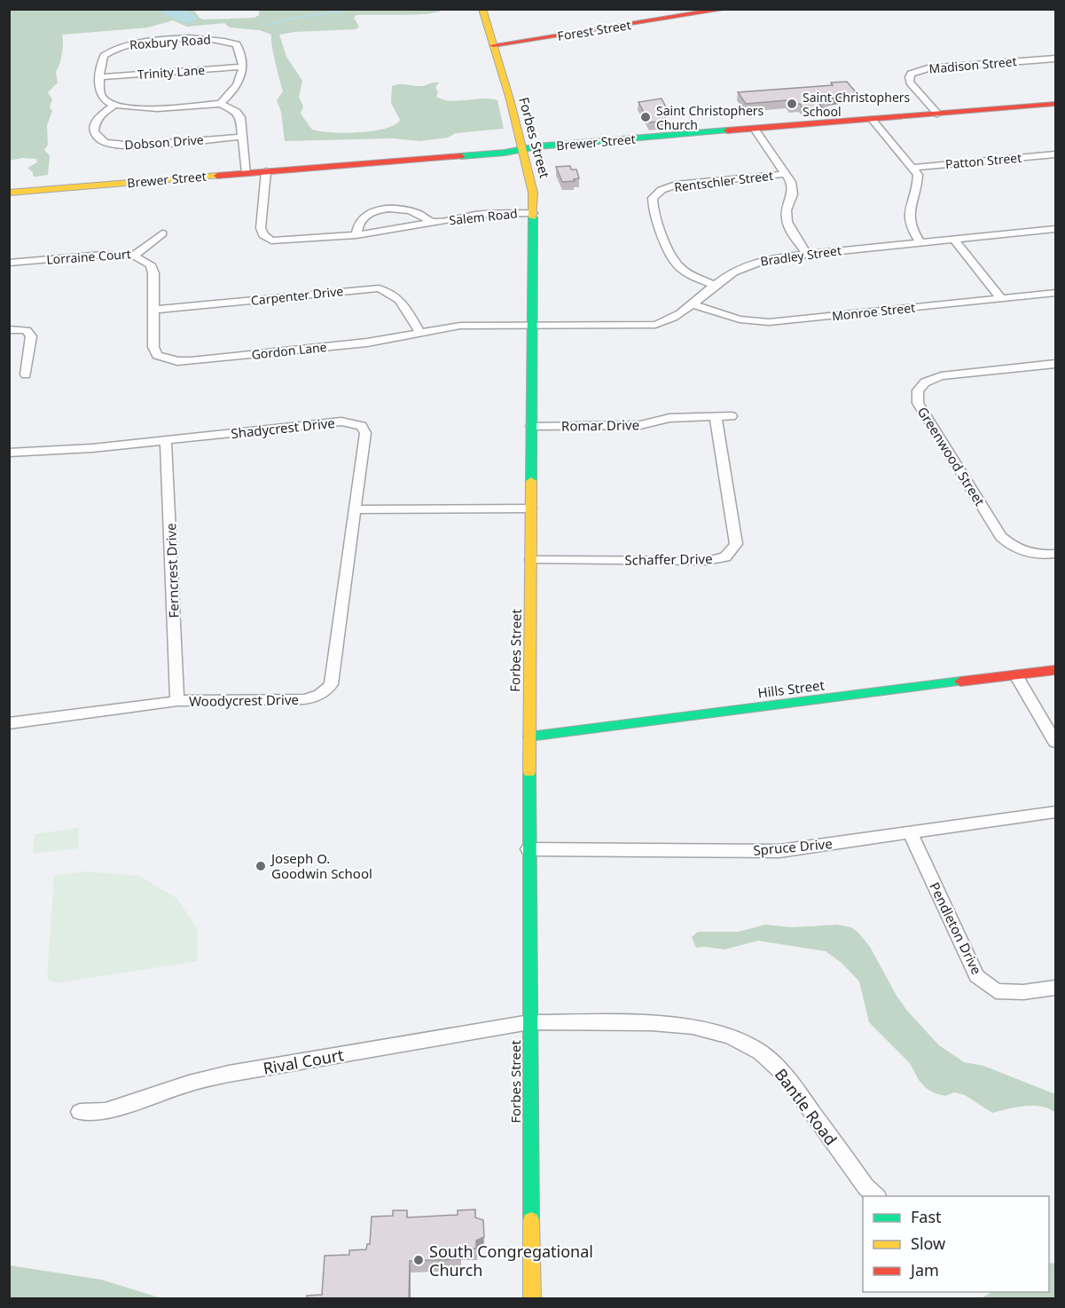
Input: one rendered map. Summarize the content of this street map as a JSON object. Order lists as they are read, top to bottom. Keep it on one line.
{"streets":{"main road":["Forest Street","Forbes Street","Brewer Street","Hills Street"],"street":["Roxbury Road","Madison Street","Trinity Lane","Dobson Drive","Patton Street","Rentschler Street","Salem Road","Bradley Street","Lorraine Court","Carpenter Drive","Monroe Street","Gordon Lane","Romar Drive","Shadycrest Drive","Greenwood Street","Schaffer Drive","Ferncrest Drive","Woodycrest Drive","Spruce Drive","Pendleton Drive","Rival Court","Bantle Road"]},"crossings":[["Forest Street","Forbes Street"],["Roxbury Road","Trinity Lane"],["Madison Street","Brewer Street"],["Forbes Street","Brewer Street"],["Forbes Street","Salem Road"],["Forbes Street","Bradley Street"],["Forbes Street","Gordon Lane"],["Forbes Street","Romar Drive"],["Forbes Street","Schaffer Drive"],["Forbes Street","Hills Street"],["Forbes Street","Spruce Drive"],["Forbes Street","Rival Court"],["Forbes Street","Bantle Road"],["Brewer Street","Salem Road"],["Rentschler Street","Bradley Street"],["Bradley Street","Monroe Street"],["Bradley Street","Gordon Lane"],["Lorraine Court","Gordon Lane"],["Carpenter Drive","Gordon Lane"],["Romar Drive","Schaffer Drive"],["Shadycrest Drive","Ferncrest Drive"],["Shadycrest Drive","Woodycrest Drive"],["Ferncrest Drive","Woodycrest Drive"],["Spruce Drive","Pendleton Drive"],["Rival Court","Bantle Road"]],"places":["Saint Christophers School","Saint Christophers Church","Joseph O. Goodwin School","South Congregational Church"],"legend":["Fast","Slow","Jam"]}
